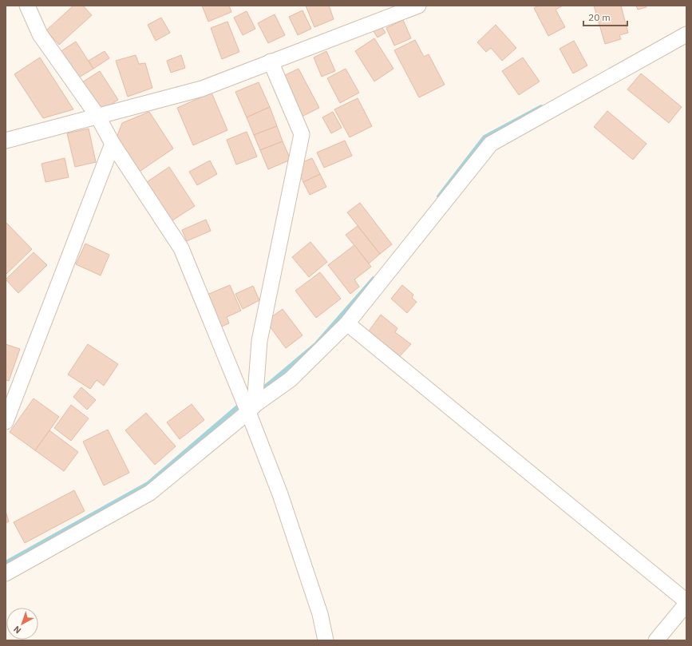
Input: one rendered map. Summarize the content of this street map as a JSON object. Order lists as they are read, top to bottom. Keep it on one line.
{"scale_bar":"20 m","north":"bottom left"}
